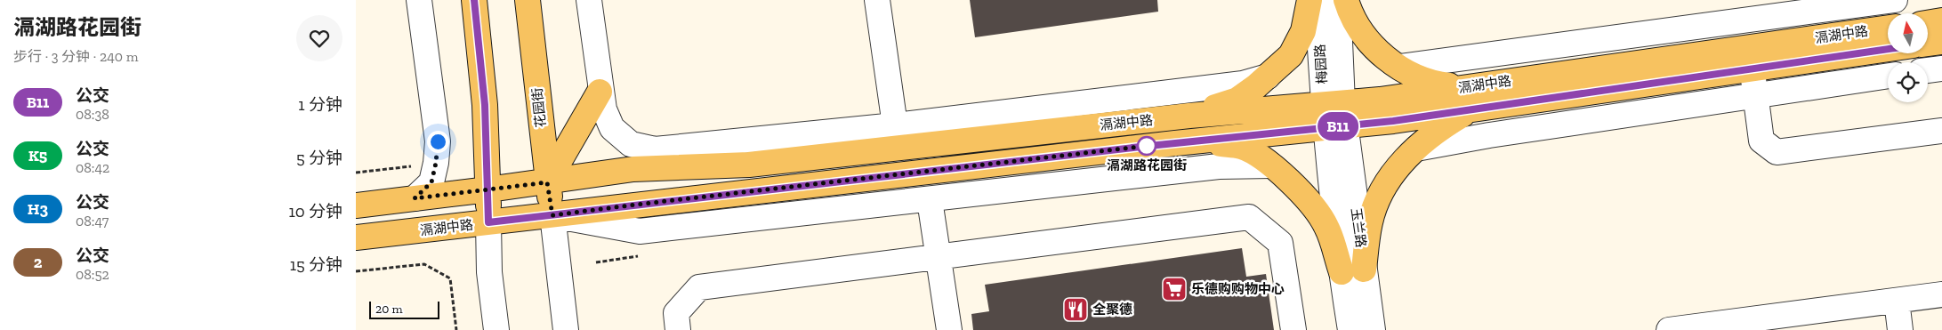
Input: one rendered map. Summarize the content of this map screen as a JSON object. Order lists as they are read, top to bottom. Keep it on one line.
{"streets":{"main road":["滆湖中路","花园街"],"street":["梅园路","玉兰路"]},"crossings":[["滆湖中路","梅园路"],["滆湖中路","花园街"],["滆湖中路","玉兰路"],["梅园路","玉兰路"]],"places":{"other":["滆湖路花园街"],"supermarket":["乐德购购物中心"],"restaurant":["全聚德"]},"lines":["bus line B11"],"scale_bar":"20 m","north":"top","page":{"heading":["滆湖路花园街","步行 · 3 分钟 · 240 m"],"on_map":"B11","list":[{"mark":"B11","name":"公交","note":"08:38","value":"1 分钟"},{"mark":"K5","name":"公交","note":"08:42","value":"5 分钟"},{"mark":"H3","name":"公交","note":"08:47","value":"10 分钟"},{"mark":"2","name":"公交","note":"08:52","value":"15 分钟"}],"scale":"20 m"}}
